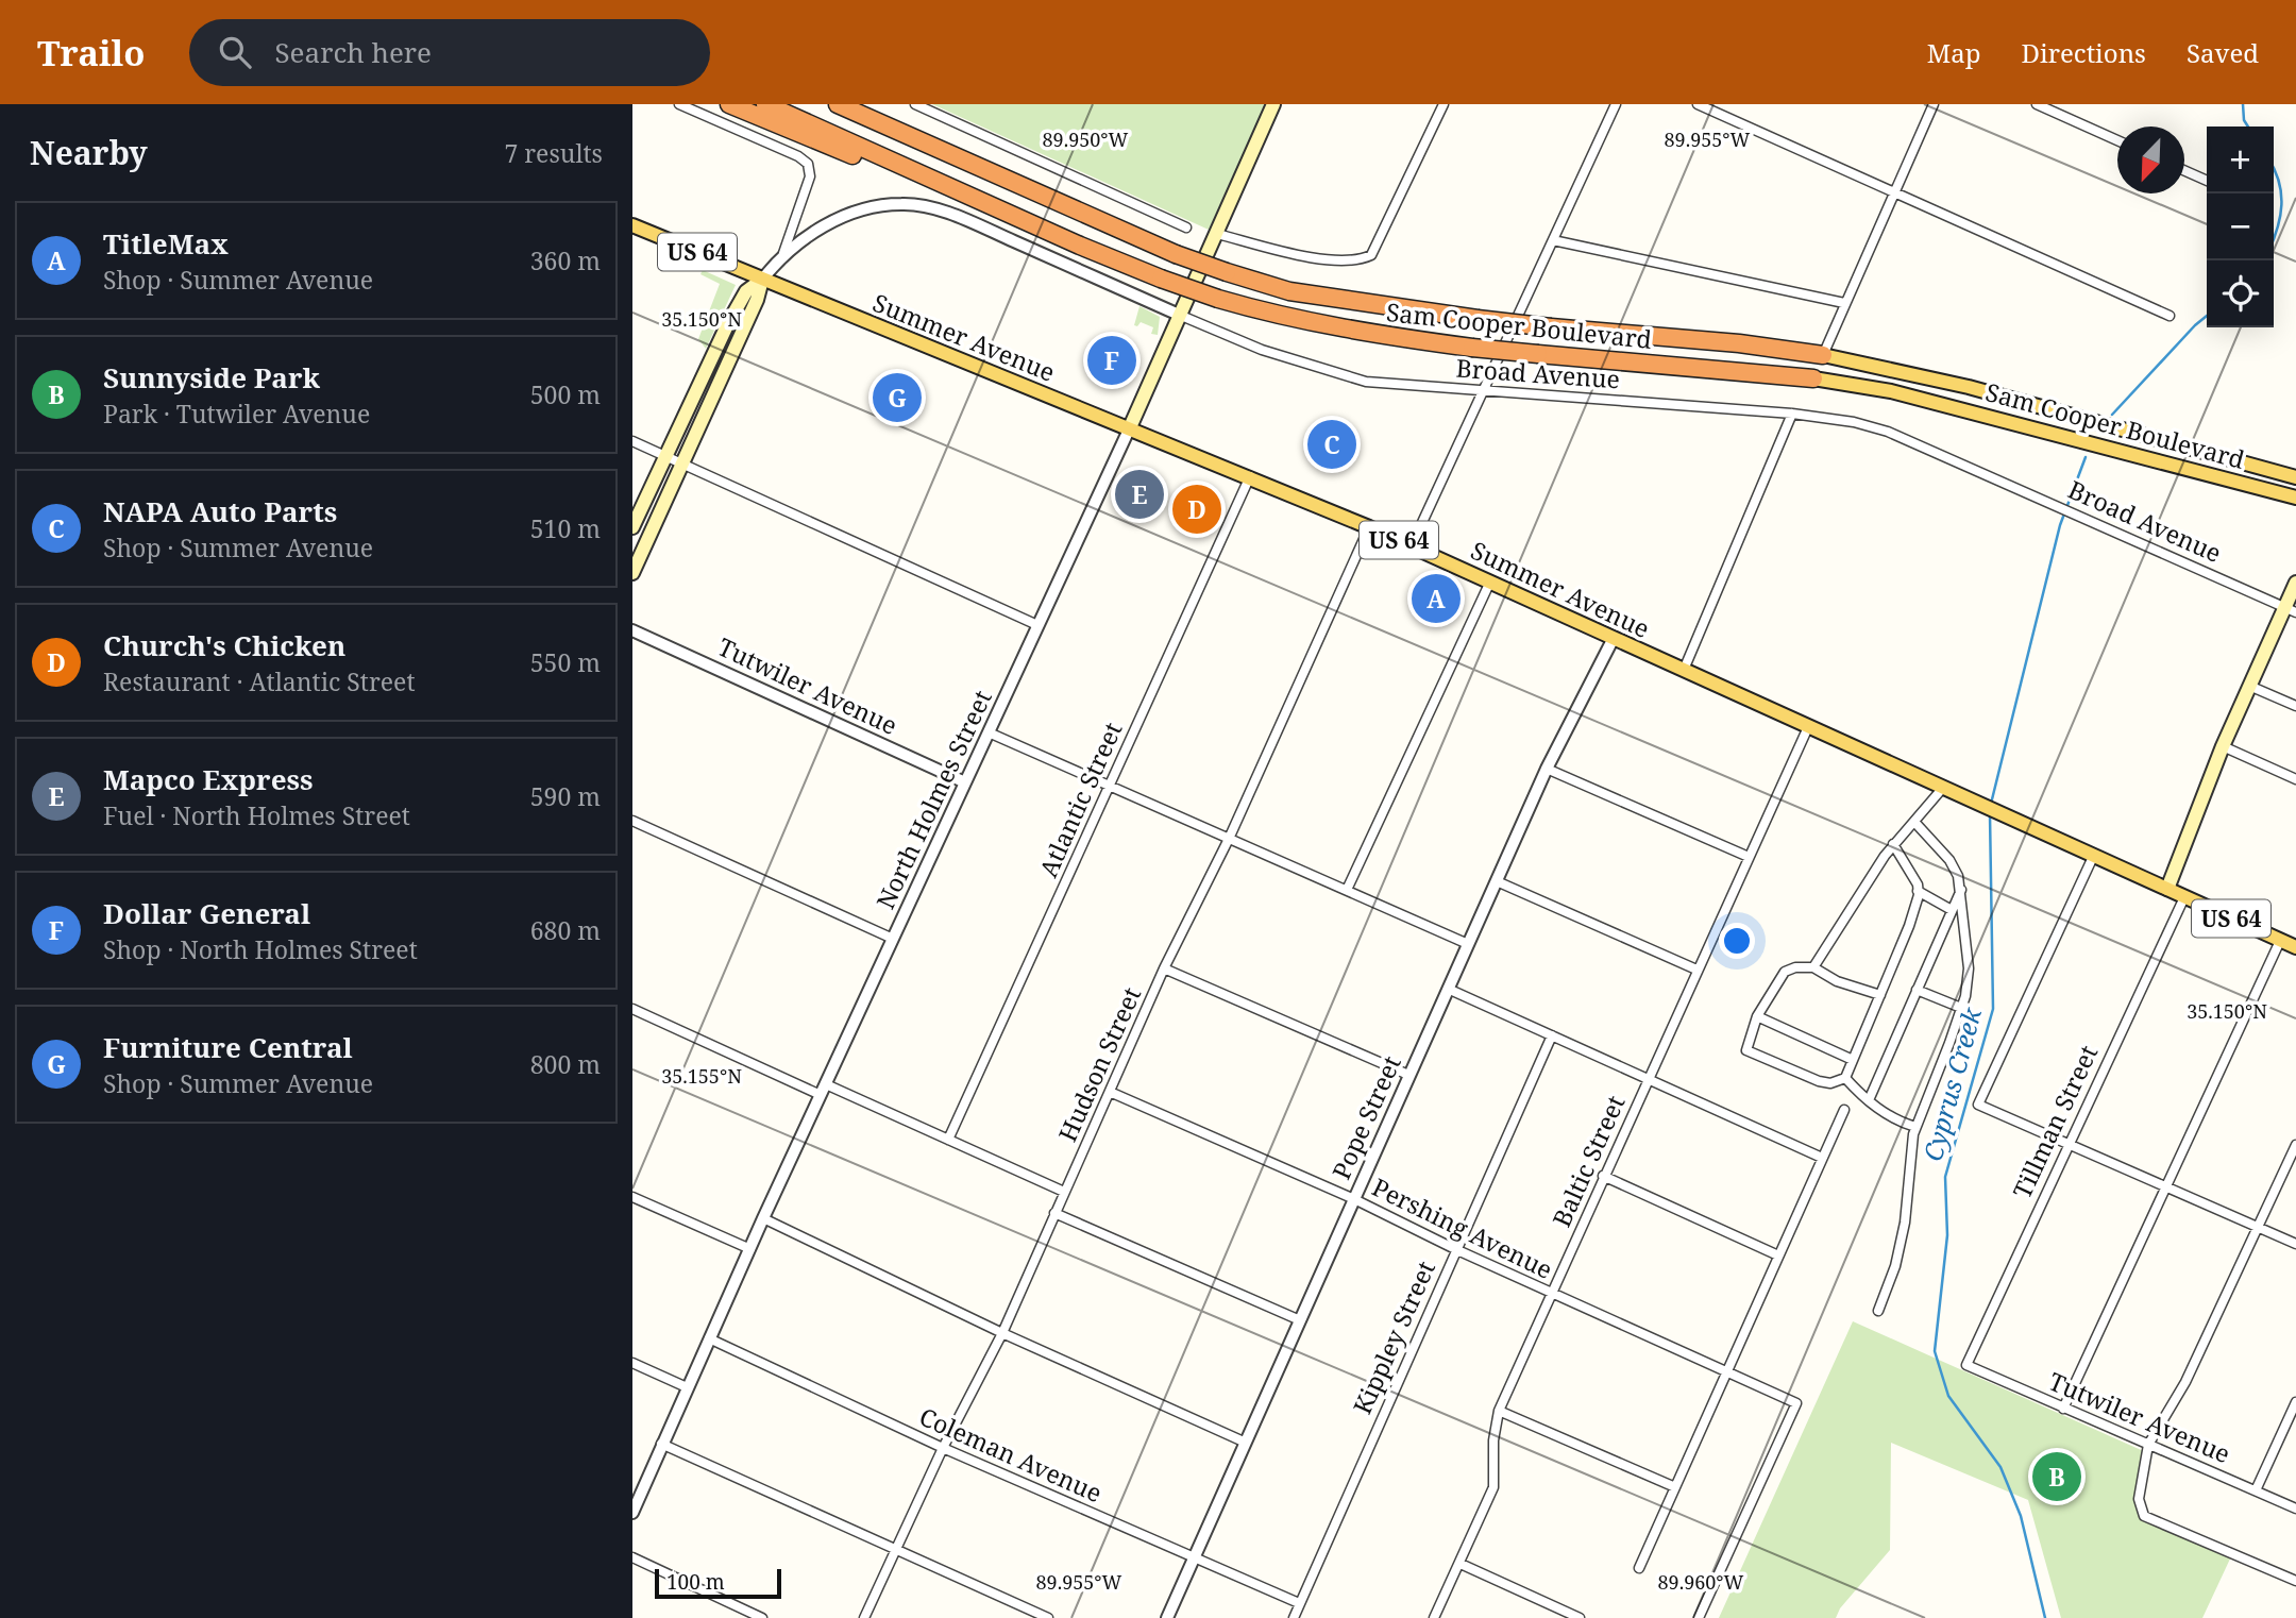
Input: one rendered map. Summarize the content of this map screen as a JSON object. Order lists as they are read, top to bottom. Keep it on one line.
{"streets":{"highway":["Sam Cooper Boulevard"],"main road":["US 64","Summer Avenue","North Holmes Street"],"street":["Broad Avenue","Tutwiler Avenue","Atlantic Street","Hudson Street","Pope Street","Tillman Street","Baltic Street","Pershing Avenue","Kippley Street","Coleman Avenue"]},"crossings":[["Summer Avenue","Broad Avenue"],["Summer Avenue","North Holmes Street"],["Summer Avenue","Atlantic Street"],["Summer Avenue","Hudson Street"],["Summer Avenue","Pope Street"],["Summer Avenue","Tillman Street"],["Summer Avenue","Baltic Street"],["Broad Avenue","North Holmes Street"],["Tutwiler Avenue","North Holmes Street"],["Tutwiler Avenue","Tillman Street"],["North Holmes Street","Coleman Avenue"],["Hudson Street","Pershing Avenue"],["Hudson Street","Coleman Avenue"],["Pope Street","Pershing Avenue"],["Pope Street","Coleman Avenue"],["Baltic Street","Pershing Avenue"],["Pershing Avenue","Kippley Street"],["Kippley Street","Coleman Avenue"]],"water":["Cyprus Creek"],"scale_bar":"100 m","north":"bottom left","page":{"header":"Trailo","search":"Search here","nav":["Map","Directions","Saved"],"heading":["Nearby","7 results"],"map_buttons":["+","−"],"list":[{"mark":"A","name":"TitleMax","note":"Shop · Summer Avenue","value":"360 m"},{"mark":"B","name":"Sunnyside Park","note":"Park · Tutwiler Avenue","value":"500 m"},{"mark":"C","name":"NAPA Auto Parts","note":"Shop · Summer Avenue","value":"510 m"},{"mark":"D","name":"Church's Chicken","note":"Restaurant · Atlantic Street","value":"550 m"},{"mark":"E","name":"Mapco Express","note":"Fuel · North Holmes Street","value":"590 m"},{"mark":"F","name":"Dollar General","note":"Shop · North Holmes Street","value":"680 m"},{"mark":"G","name":"Furniture Central","note":"Shop · Summer Avenue","value":"800 m"}],"pins":["F","G","C","E","D","A","B"],"scale":"100 m"},"coordinates":["89.955°W","89.950°W","35.150°N","35.155°N","89.960°W"]}
